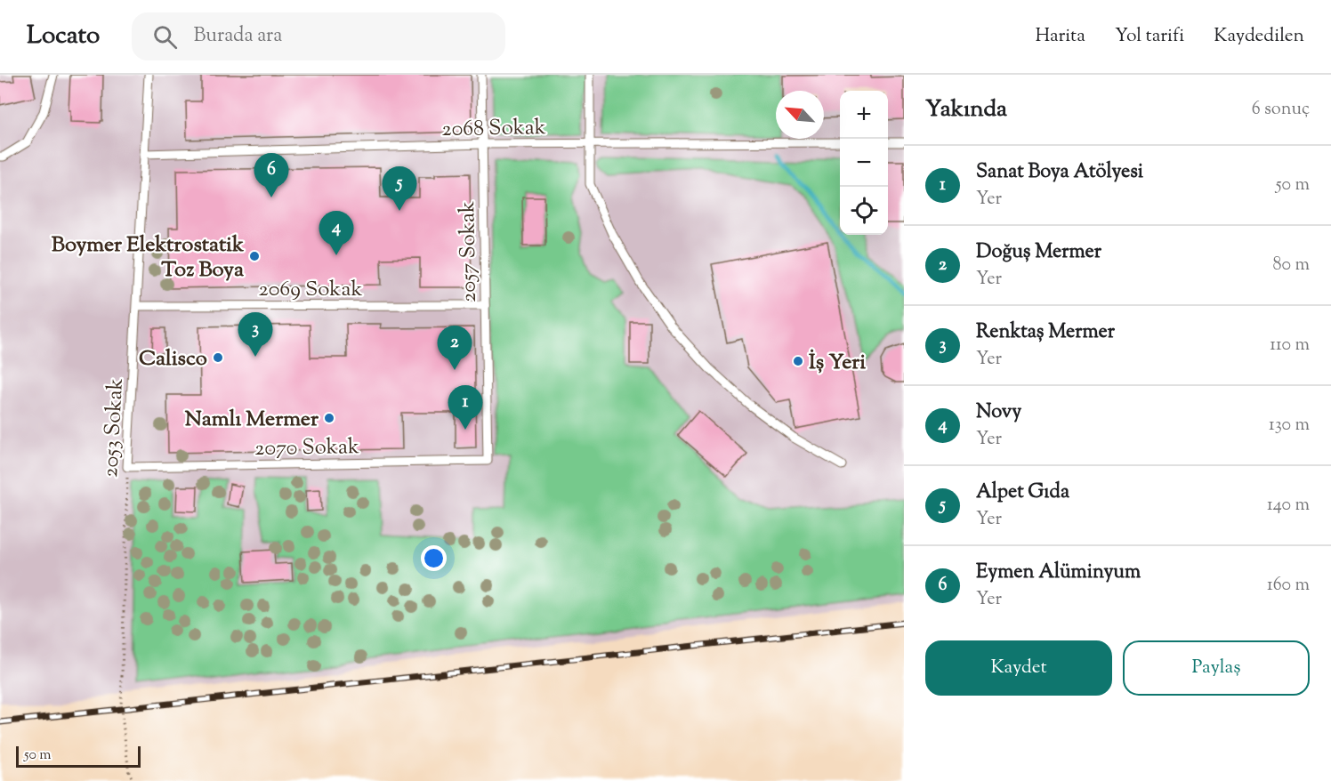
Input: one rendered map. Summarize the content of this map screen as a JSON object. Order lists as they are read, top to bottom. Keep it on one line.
{"streets":{"lane":["2068 Sokak","2057 Sokak","2069 Sokak","2053 Sokak","2070 Sokak"]},"crossings":[["2068 Sokak","2057 Sokak"],["2068 Sokak","2053 Sokak"],["2057 Sokak","2069 Sokak"],["2057 Sokak","2070 Sokak"],["2069 Sokak","2053 Sokak"],["2053 Sokak","2070 Sokak"]],"places":["Boymer Elektrostatik Toz Boya","Calisco","İş Yeri","Namlı Mermer"],"scale_bar":"50 m","north":"top left","page":{"header":"Locato","search":"Burada ara","nav":["Harita","Yol tarifi","Kaydedilen"],"heading":["Yakında","6 sonuç"],"map_buttons":["+","−"],"list":[{"mark":"1","name":"Sanat Boya Atölyesi","note":"Yer","value":"50 m"},{"mark":"2","name":"Doğuş Mermer","note":"Yer","value":"80 m"},{"mark":"3","name":"Renktaş Mermer","note":"Yer","value":"110 m"},{"mark":"4","name":"Novy","note":"Yer","value":"130 m"},{"mark":"5","name":"Alpet Gıda","note":"Yer","value":"140 m"},{"mark":"6","name":"Eymen Alüminyum","note":"Yer","value":"160 m"}],"pins":["6","5","4","3","2","1"],"buttons":["Kaydet","Paylaş"],"scale":"50 m"}}
